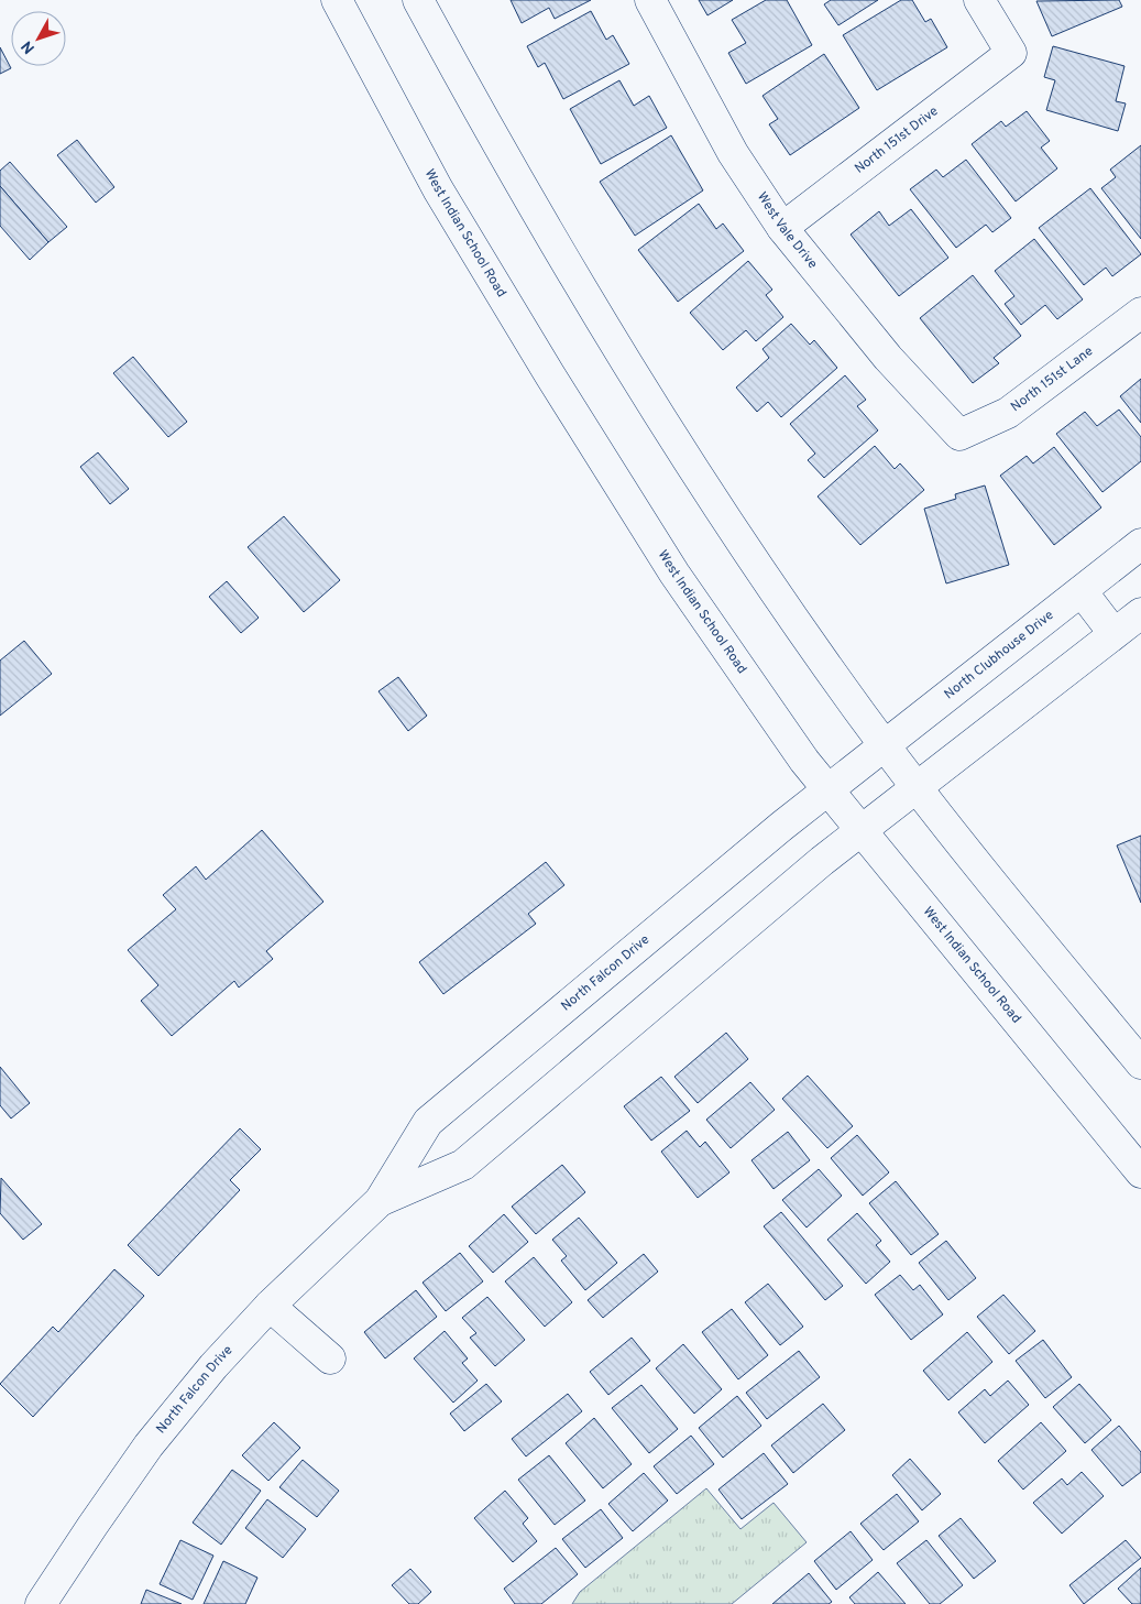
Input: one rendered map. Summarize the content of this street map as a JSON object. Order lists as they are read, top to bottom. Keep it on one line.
{"streets":{"street":["North 151st Drive","West Vale Drive","West Indian School Road","North 151st Lane","North Clubhouse Drive","North Falcon Drive"]},"crossings":[["North 151st Drive","West Vale Drive"],["West Vale Drive","North 151st Lane"],["West Indian School Road","North Falcon Drive"],["North Clubhouse Drive","North Falcon Drive"]],"north":"bottom left"}
